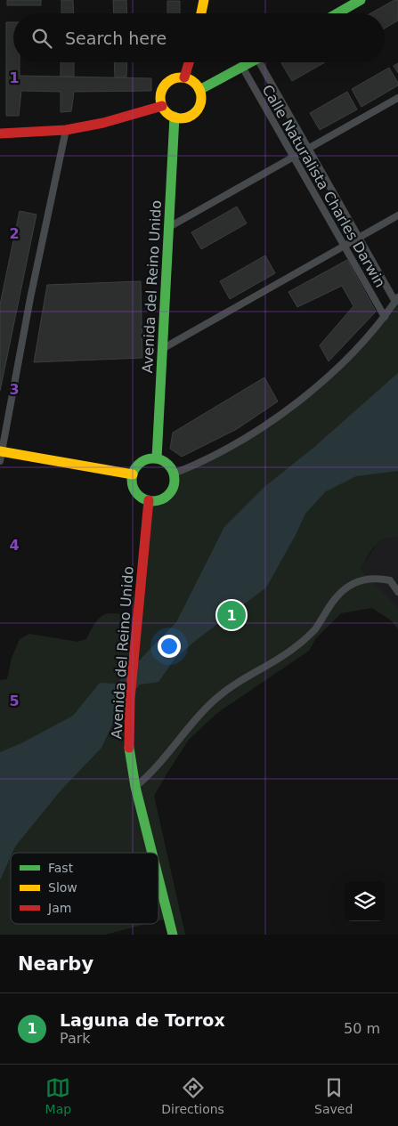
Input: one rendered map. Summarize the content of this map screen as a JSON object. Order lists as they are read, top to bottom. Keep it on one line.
{"streets":{"street":["Calle Naturalista Charles Darwin","Avenida del Reino Unido"]},"legend":["Fast","Slow","Jam"],"page":{"search":"Search here","pins":"1","heading":"Nearby","list":[{"mark":"1","name":"Laguna de Torrox","note":"Park","value":"50 m"}],"nav":["Map","Directions","Saved"]},"grid":{"rows":["1","2","3","4","5"]}}
